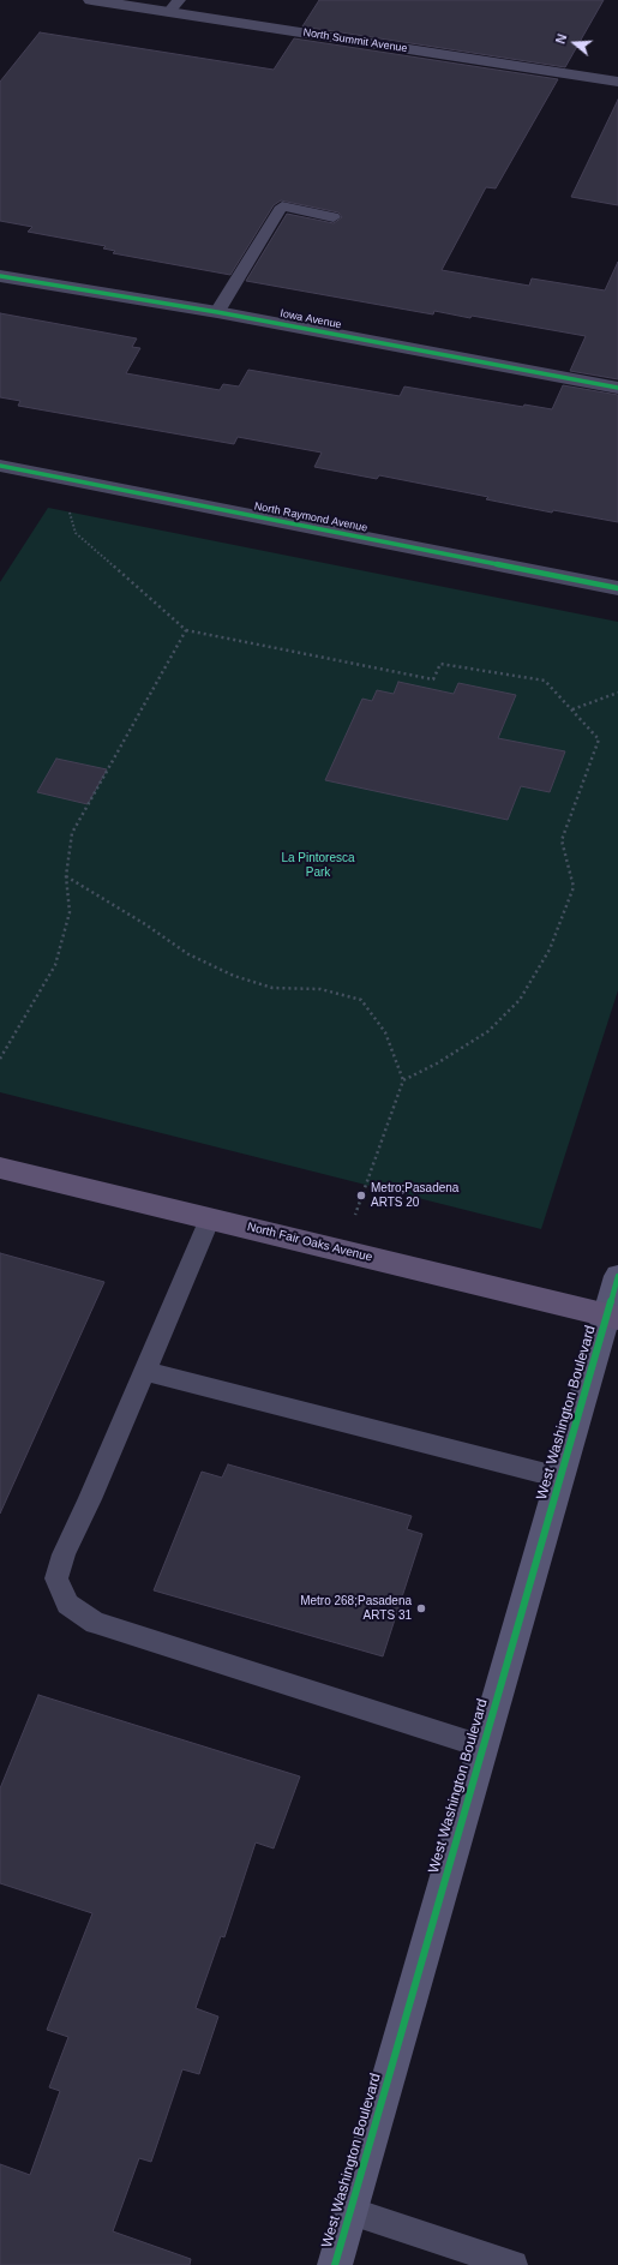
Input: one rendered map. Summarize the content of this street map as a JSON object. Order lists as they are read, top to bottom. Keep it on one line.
{"streets":{"main road":["North Fair Oaks Avenue","West Washington Boulevard"],"street":["North Summit Avenue","Iowa Avenue","North Raymond Avenue"]},"crossings":[["North Fair Oaks Avenue","West Washington Boulevard"]],"parks":["La Pintoresca Park"],"places":["Metro;Pasadena ARTS 20","Metro 268;Pasadena ARTS 31"],"north":"left"}
